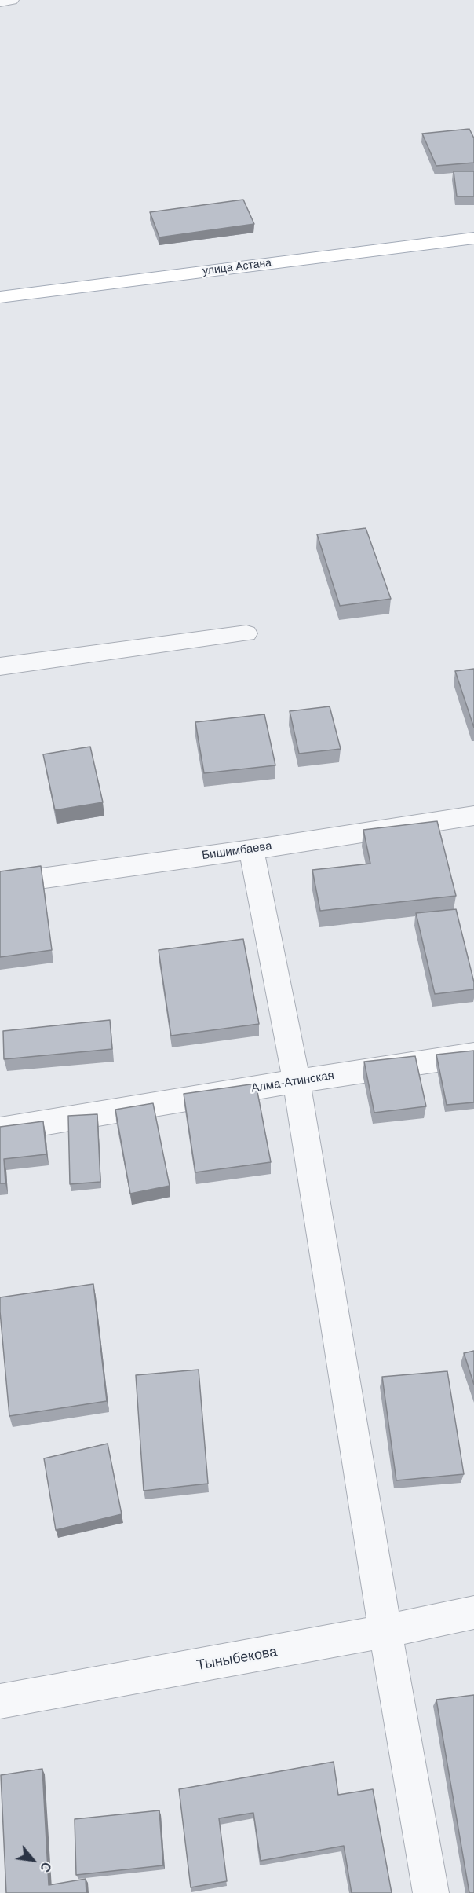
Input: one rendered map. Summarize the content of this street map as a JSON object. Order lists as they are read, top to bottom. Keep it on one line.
{"streets":{"main road":["улица Астана"],"street":["Бишимбаева","Алма-Атинская","Тыныбекова"]},"north":"bottom right"}
